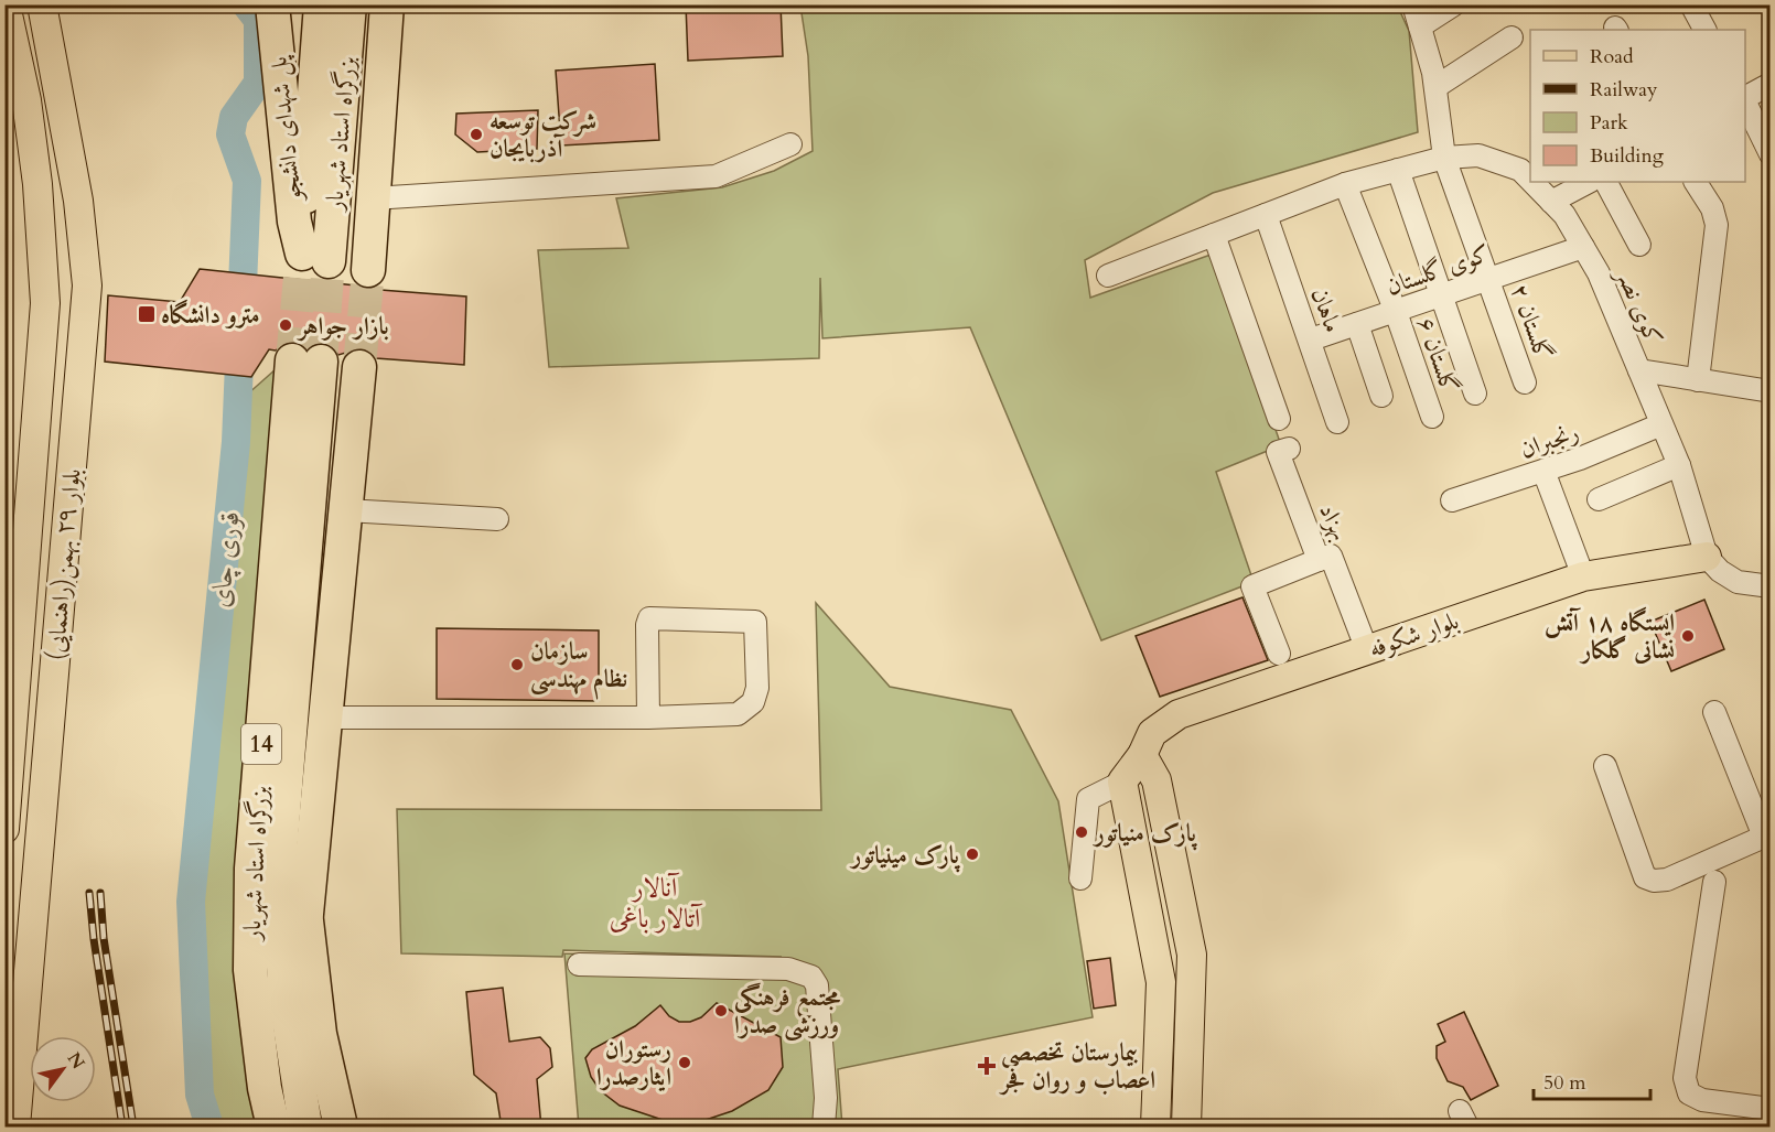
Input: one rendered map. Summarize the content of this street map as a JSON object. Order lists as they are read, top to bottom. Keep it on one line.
{"streets":{"highway":["پل شهدای دانشجو","بزرگراه استاد شهریار","14"],"main road":["بلوار ٢٩ بهمن(راهنمایی)","بلوار شکوفه"],"street":["کوی گلستان","کوی نصر","ماهان","گلستان ۲","گلستان ۶","رنجبران","بهزاد"]},"crossings":[["پل شهدای دانشجو","بزرگراه استاد شهریار"],["کوی گلستان","کوی نصر"],["کوی گلستان","ماهان"],["کوی گلستان","گلستان ۲"],["کوی گلستان","گلستان ۶"],["کوی نصر","ماهان"],["کوی نصر","گلستان ۲"],["کوی نصر","گلستان ۶"],["کوی نصر","رنجبران"],["کوی نصر","بلوار شکوفه"],["بهزاد","بلوار شکوفه"]],"districts":["آنالار آتالار باغی"],"water":["قوری چای"],"places":{"other":["شرکت توسعه آذربایجان","بازار جواهر","ایستگاه ۱۸ آتش نشانی گلکار","سازمان نظام مهندسی","پارک منیاتور","پارک مینیاتور","مجتمع فرهنگی ورزشی صدرا","رستوران ایثارصدرا"],"transit":["مترو دانشگاه"],"health":["بیمارستان تخصصی اعصاب و روان فجر"]},"legend":["Road","Railway","Park","Building"],"scale_bar":"50 m","north":"top right"}
